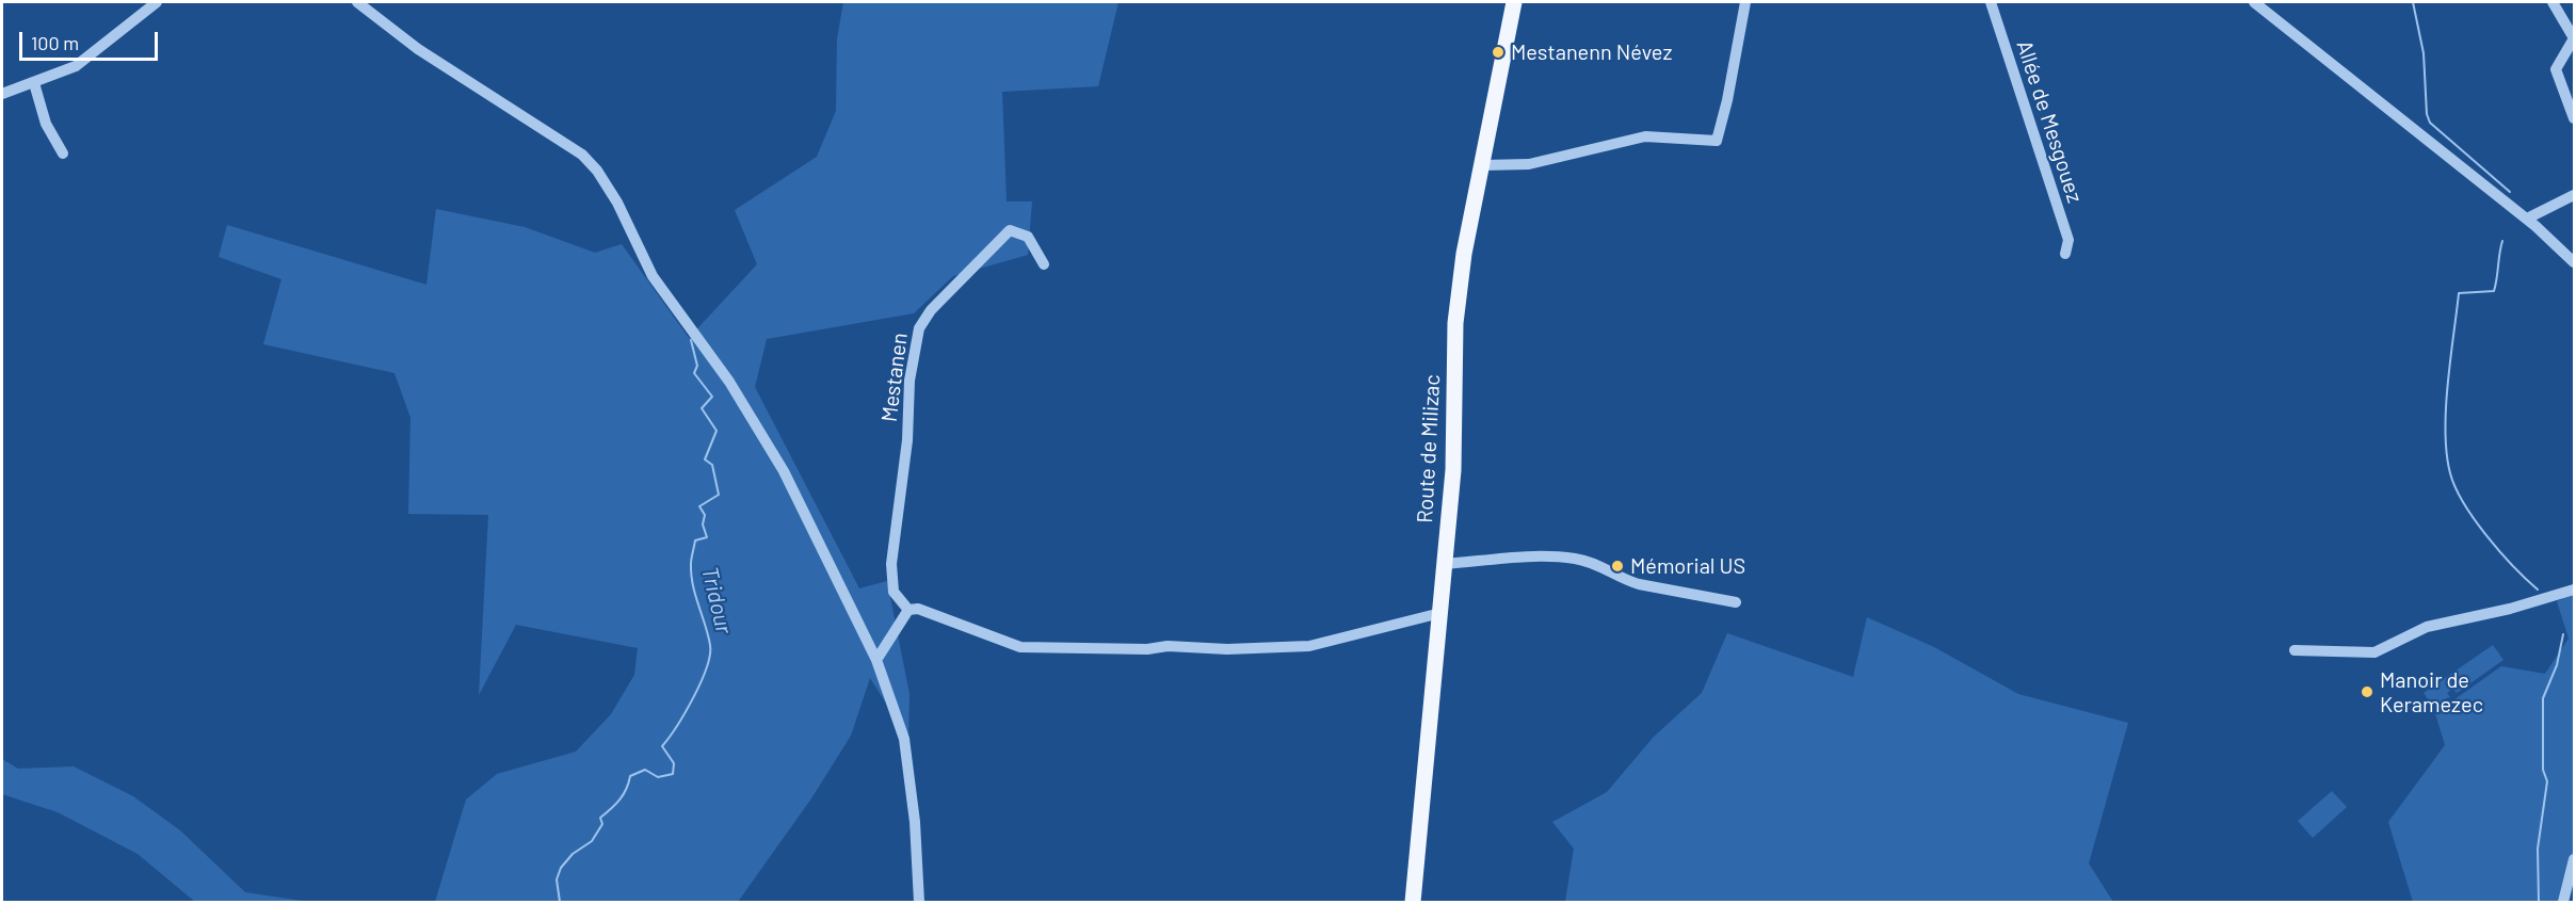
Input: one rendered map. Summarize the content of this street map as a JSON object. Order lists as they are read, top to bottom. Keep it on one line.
{"streets":{"main road":["Route de Milizac"],"street":["Allée de Mesgouez","Mestanen"]},"water":["Tridour"],"places":["Mestanenn Névez","Mémorial US","Manoir de Keramezec"],"scale_bar":"100 m"}
